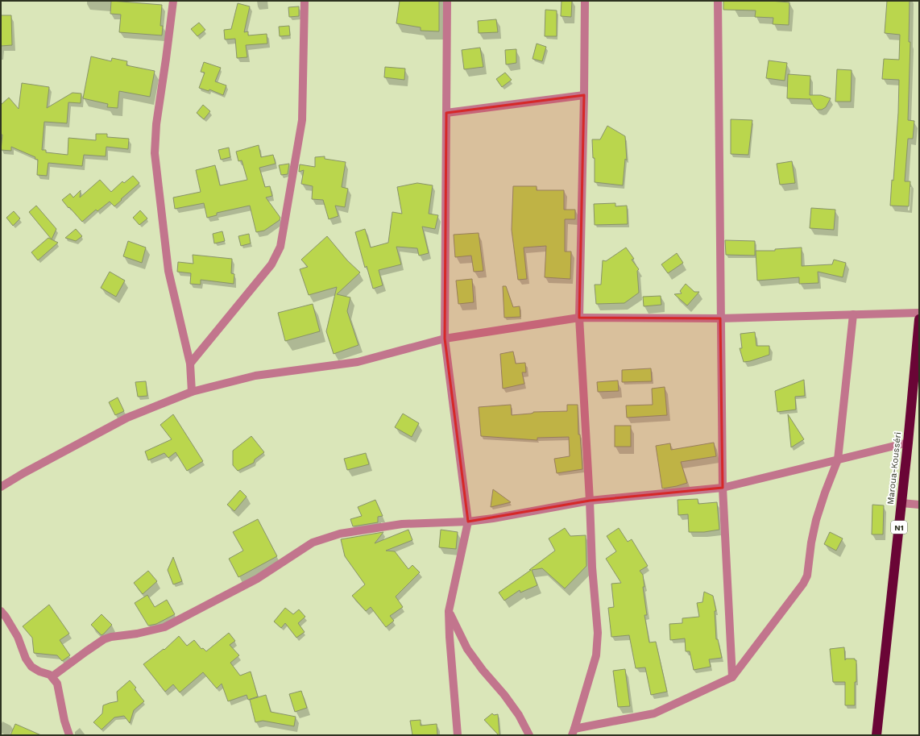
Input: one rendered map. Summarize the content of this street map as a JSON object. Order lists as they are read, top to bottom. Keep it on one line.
{"streets":{"highway":["Maroua-Kousséri","N1"]}}
